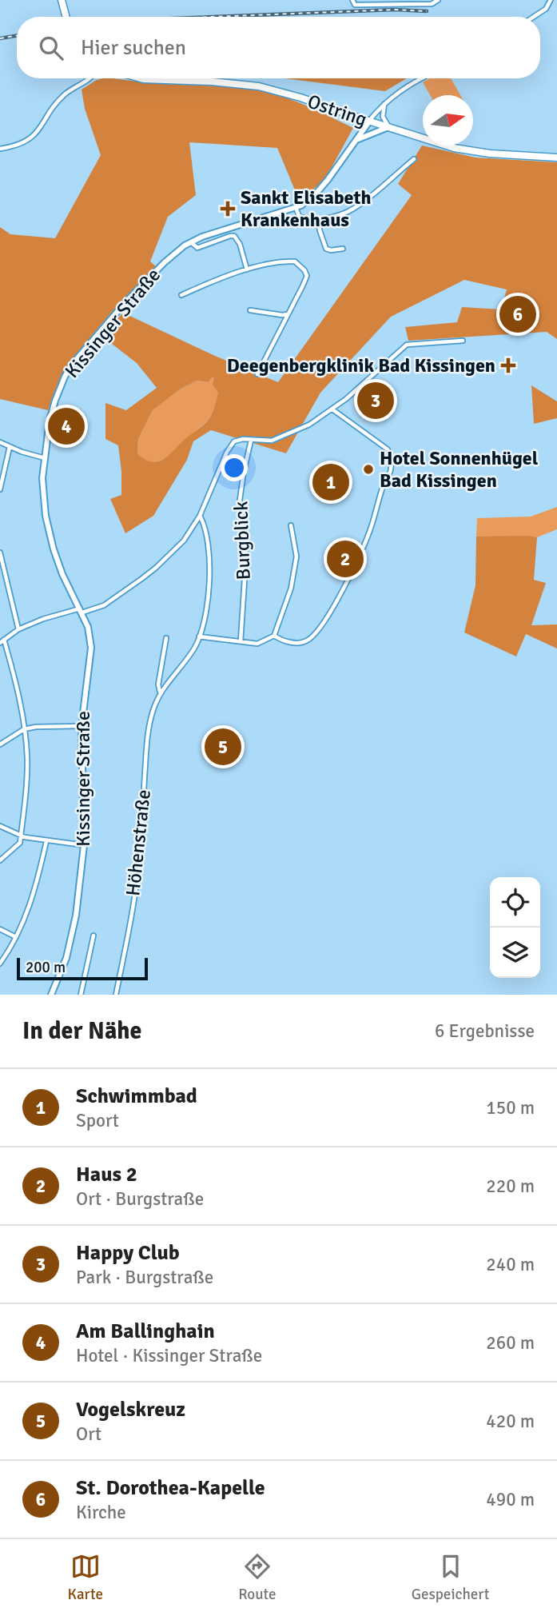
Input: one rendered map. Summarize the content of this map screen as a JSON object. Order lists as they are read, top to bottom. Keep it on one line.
{"streets":{"main road":["Ostring"],"street":["Kissinger Straße","Burgblick","Höhenstraße"]},"crossings":[["Ostring","Kissinger Straße"]],"places":{"health":["Sankt Elisabeth Krankenhaus","Deegenbergklinik Bad Kissingen"],"other":["Hotel Sonnenhügel Bad Kissingen"]},"scale_bar":"200 m","north":"right","page":{"search":"Hier suchen","pins":["6","3","4","1","2","5"],"scale":"200 m","heading":["In der Nähe","6 Ergebnisse"],"list":[{"mark":"1","name":"Schwimmbad","note":"Sport","value":"150 m"},{"mark":"2","name":"Haus 2","note":"Ort · Burgstraße","value":"220 m"},{"mark":"3","name":"Happy Club","note":"Park · Burgstraße","value":"240 m"},{"mark":"4","name":"Am Ballinghain","note":"Hotel · Kissinger Straße","value":"260 m"},{"mark":"5","name":"Vogelskreuz","note":"Ort","value":"420 m"},{"mark":"6","name":"St. Dorothea-Kapelle","note":"Kirche","value":"490 m"}],"nav":["Karte","Route","Gespeichert"]}}
